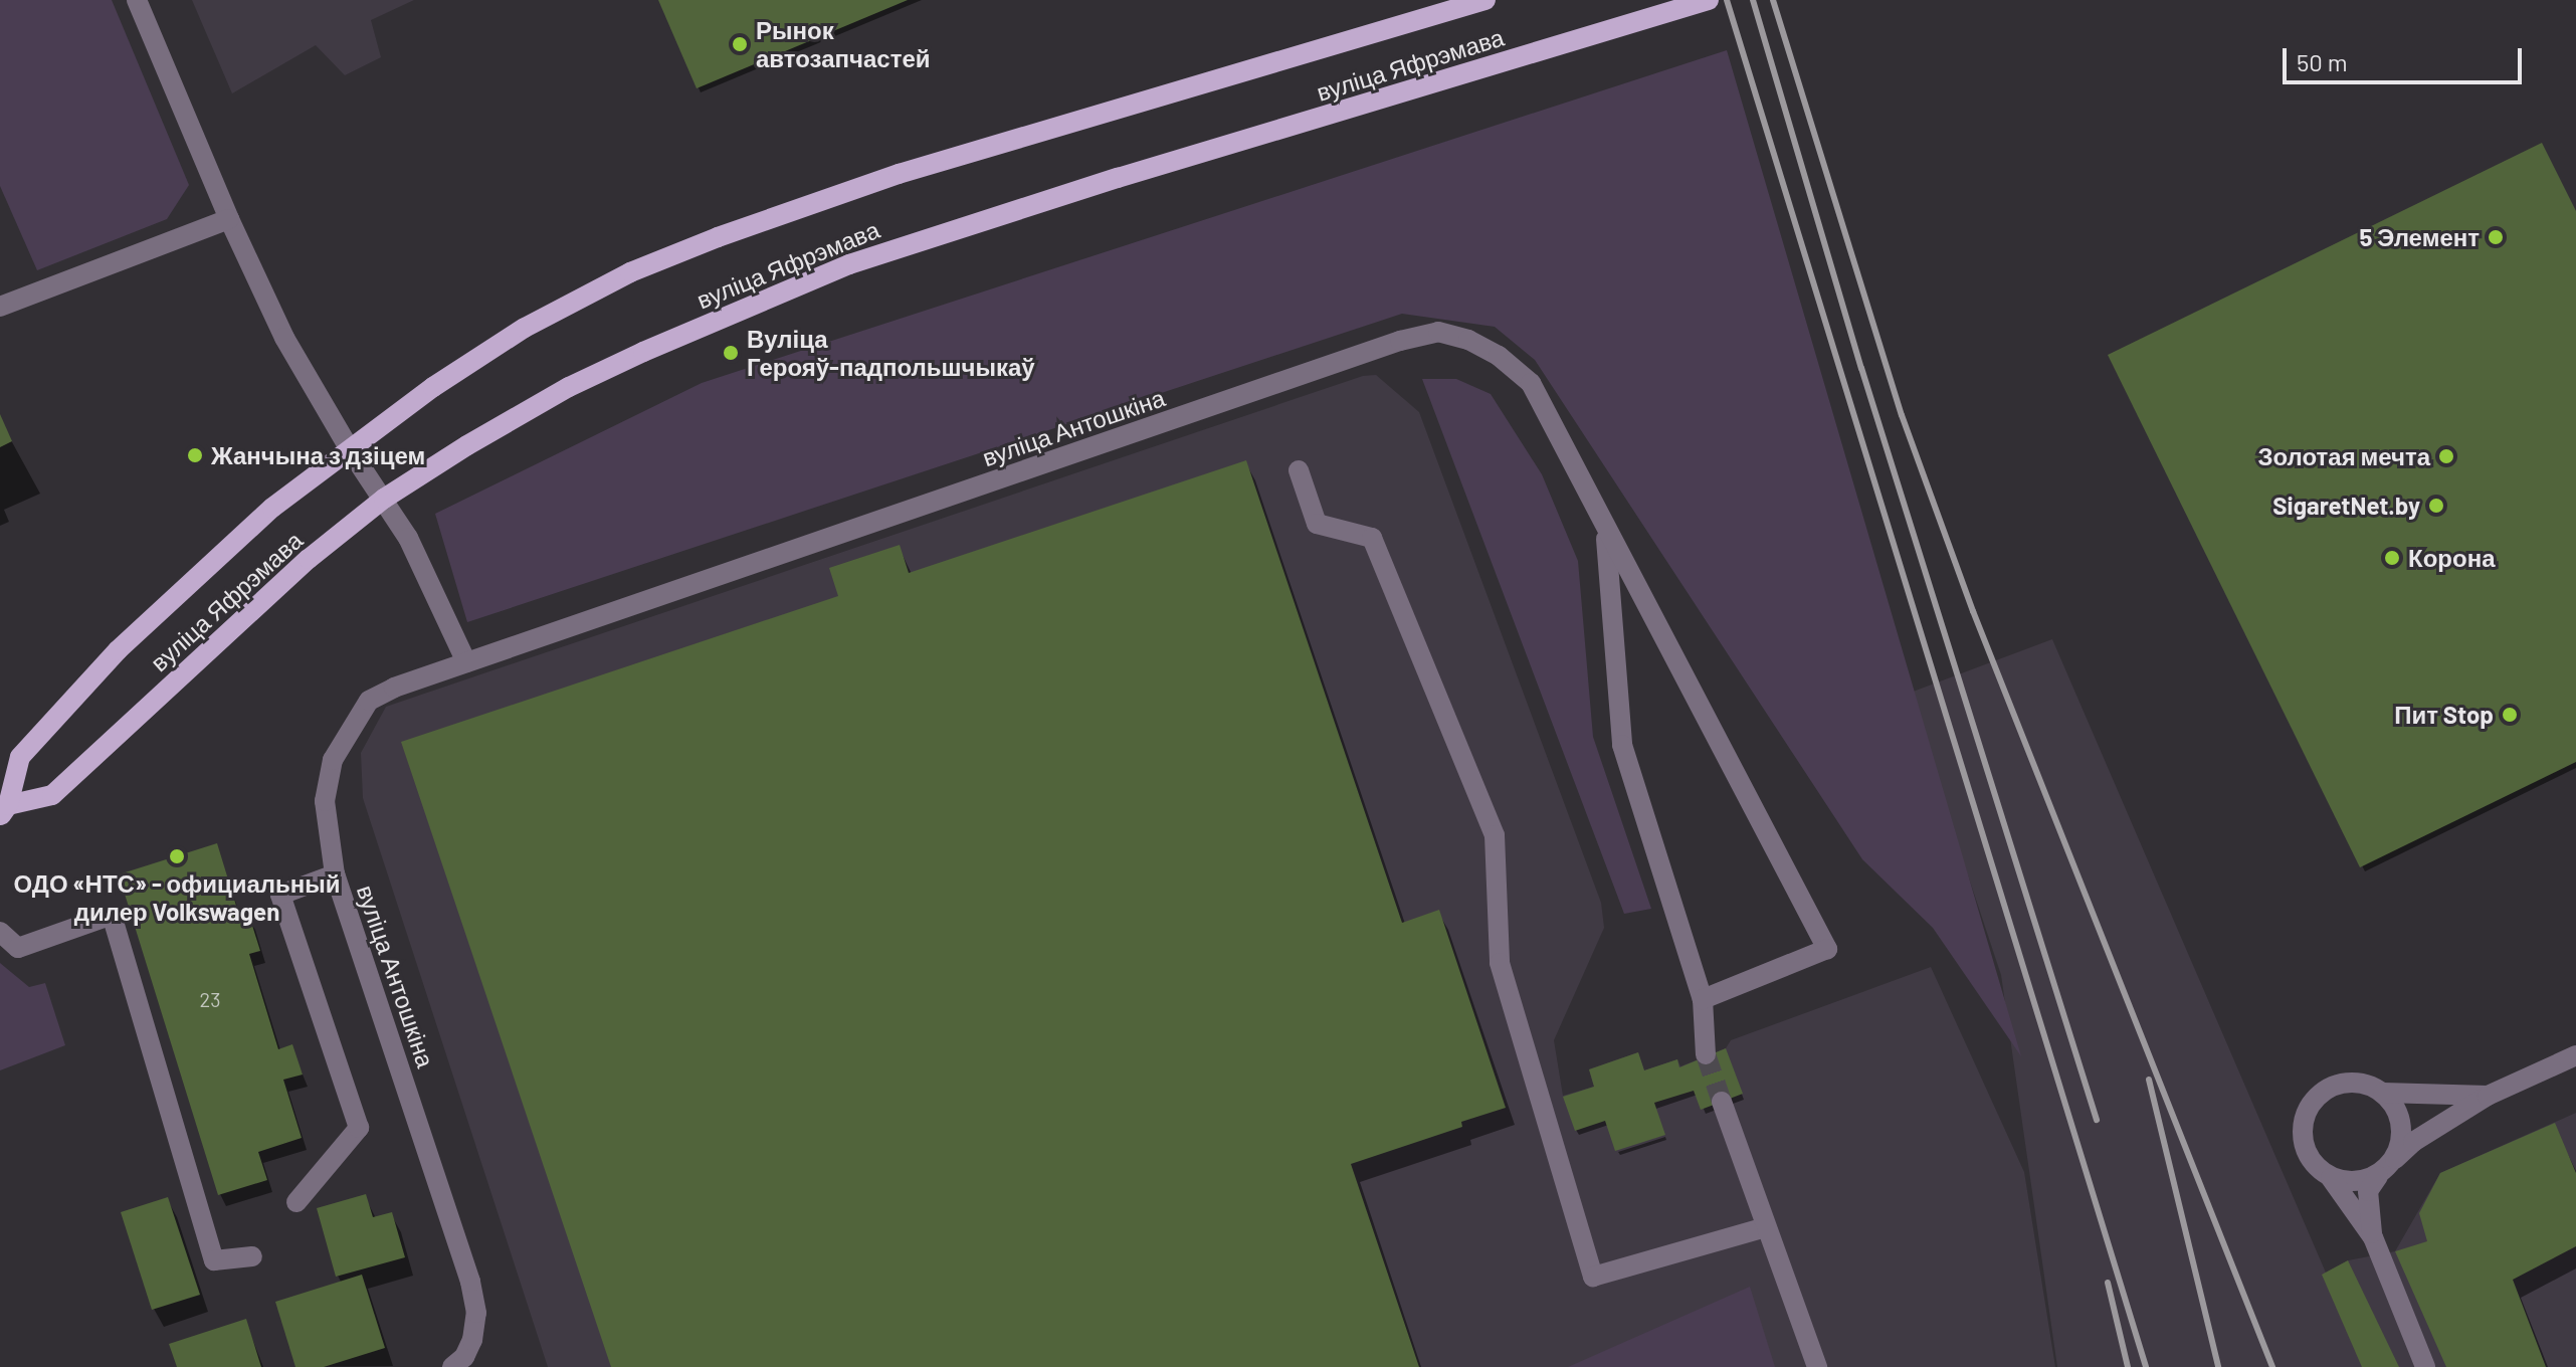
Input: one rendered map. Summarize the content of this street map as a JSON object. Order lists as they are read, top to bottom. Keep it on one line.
{"streets":{"main road":["вуліца Яфрэмава"],"street":["вуліца Антошкіна"]},"places":["Рынок автозапчастей","5 Элемент","Вуліца Герояў-падпольшчыкаў","Жанчына з дзіцем","Золотая мечта","SigaretNet.by","Корона","Пит Stop","ОДО «НТС» - официальный дилер Volkswagen"],"house_numbers":["23"],"scale_bar":"50 m"}
